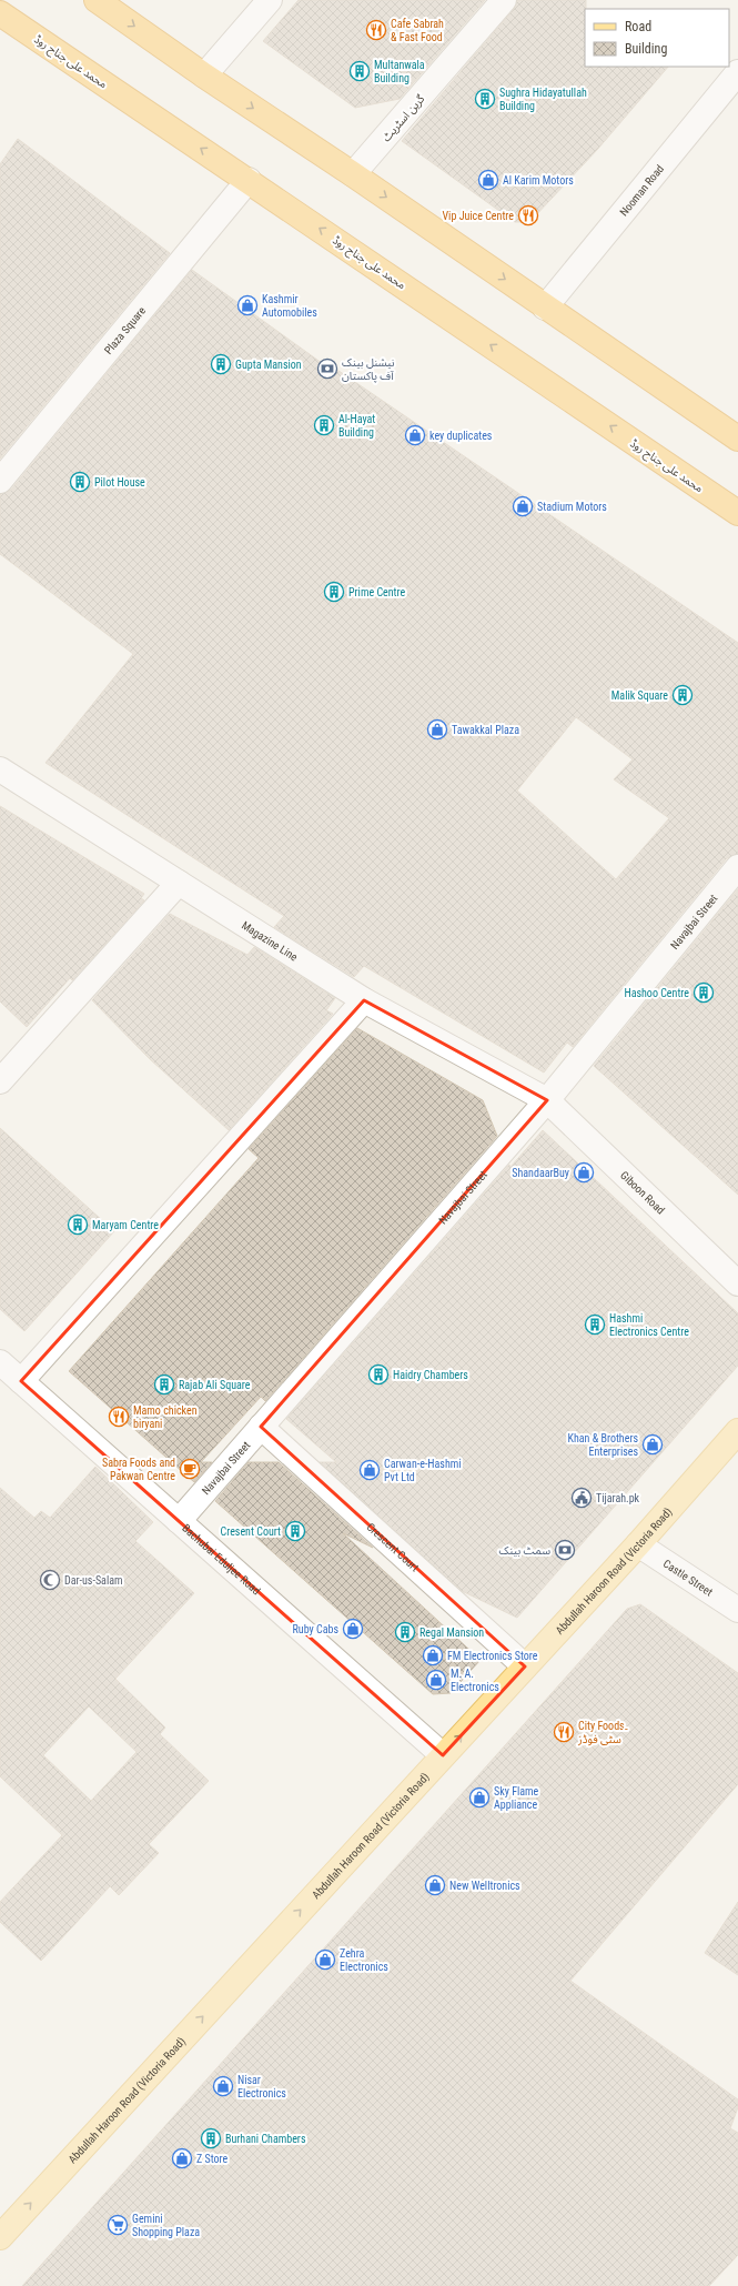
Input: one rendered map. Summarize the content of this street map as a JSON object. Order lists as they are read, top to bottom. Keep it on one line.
{"streets":{"highway":["محمد علی جناح روڈ"],"main road":["Abdullah Haroon Road (Victoria Road)"],"street":["گرین اسٹریٹ","Nooman Road","Plaza Square","Navajbai Street","Magazine Line","Giboon Road","Crescent Court","Bachubai Eduljee Road","Castle Street"]},"crossings":[["محمد علی جناح روڈ","Plaza Square"],["Navajbai Street","Magazine Line"],["Navajbai Street","Giboon Road"],["Navajbai Street","Crescent Court"],["Navajbai Street","Bachubai Eduljee Road"],["Magazine Line","Giboon Road"],["Crescent Court","Abdullah Haroon Road (Victoria Road)"],["Bachubai Eduljee Road","Abdullah Haroon Road (Victoria Road)"],["Abdullah Haroon Road (Victoria Road)","Castle Street"]],"one_way":["Abdullah Haroon Road (Victoria Road)"],"places":{"restaurant":["Cafe Sabrah & Fast Food","Vip Juice Centre","Mamo chicken biryani","City Foods۔ سٹی فوڈز"],"building":["Multanwala Building","Sughra Hidayatullah Building","Gupta Mansion","Al-Hayat Building","Pilot House","Prime Centre","Malik Square","Hashoo Centre","Maryam Centre","Hashmi Electronics Centre","Haidry Chambers","Rajab Ali Square","Cresent Court","Regal Mansion","Burhani Chambers"],"shop":["Al Karim Motors","Kashmir Automobiles","key duplicates","Stadium Motors","Tawakkal Plaza","ShandaarBuy","Khan & Brothers Enterprises","Carwan-e-Hashmi Pvt Ltd","Ruby Cabs","FM Electronics Store","M. A. Electronics","Sky Flame Appliance","New Welltronics","Zehra Electronics","Nisar Electronics","Z Store"],"bank":["نیشنل بینک آف پاکستان","سمٹ بینک"],"cafe":["Sabra Foods and Pakwan Centre"],"public building":["Tijarah.pk"],"mosque":["Dar-us-Salam"],"supermarket":["Gemini Shopping Plaza"]},"legend":["Road","Building"]}
